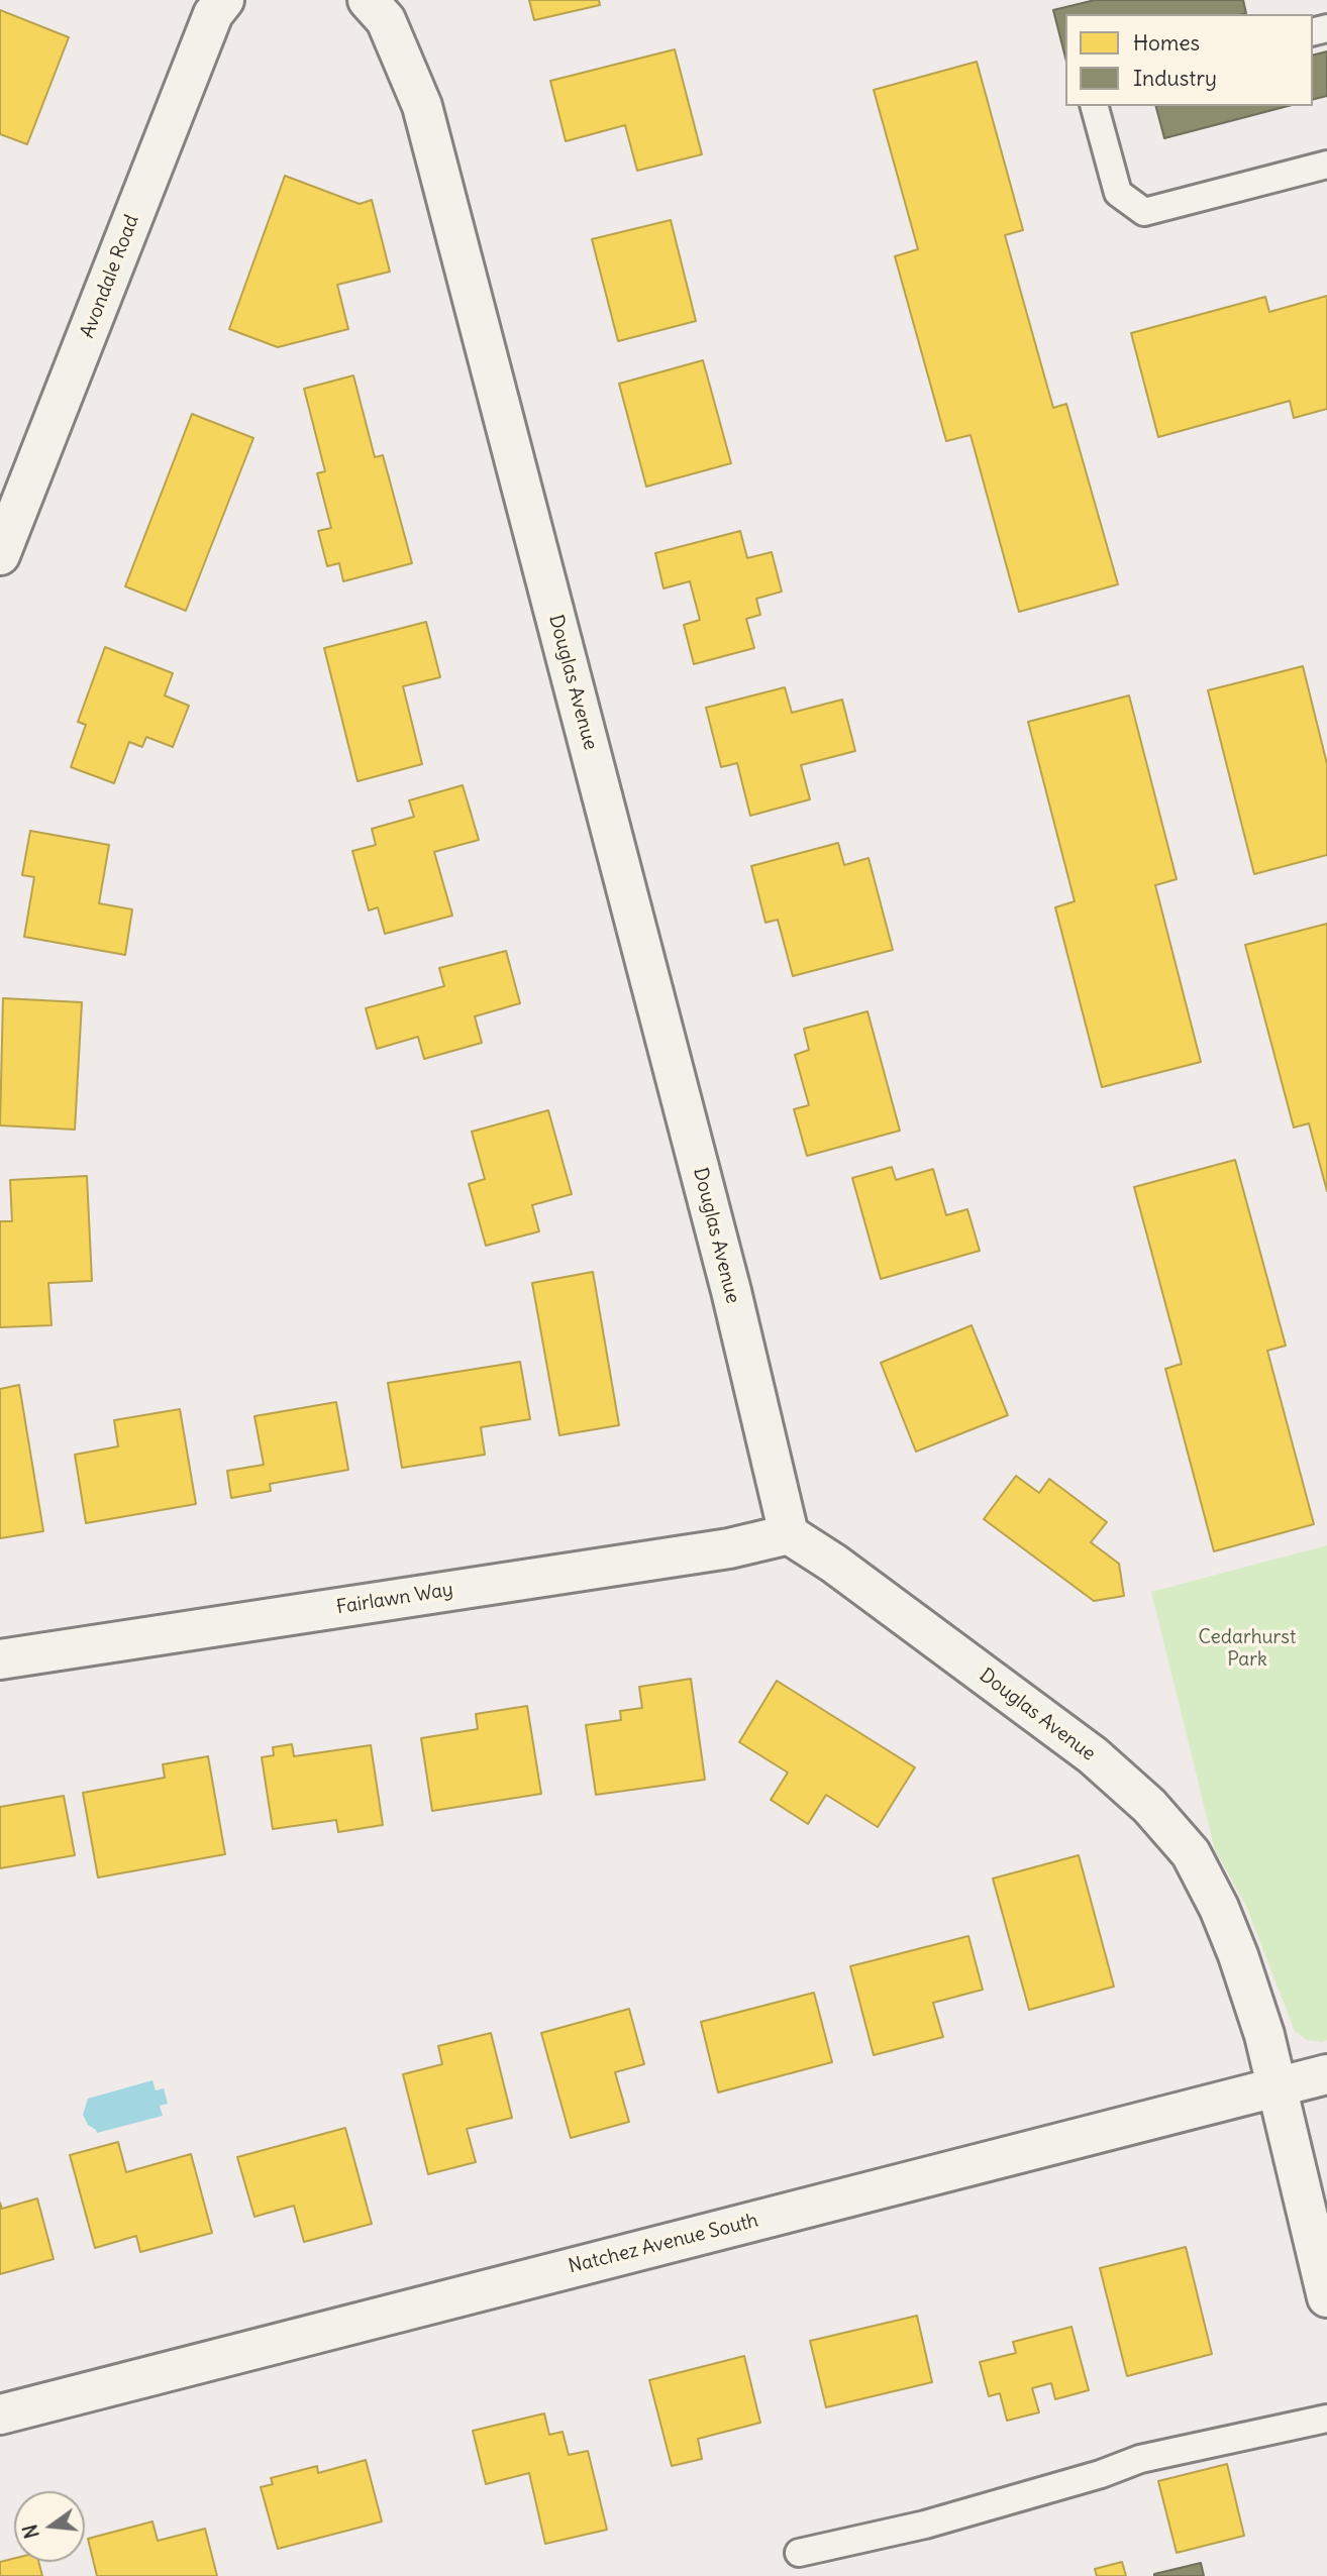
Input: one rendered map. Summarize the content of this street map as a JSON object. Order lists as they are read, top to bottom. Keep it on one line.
{"streets":{"street":["Avondale Road","Douglas Avenue","Fairlawn Way","Natchez Avenue South"]},"crossings":[["Douglas Avenue","Fairlawn Way"],["Douglas Avenue","Natchez Avenue South"]],"parks":["Cedarhurst Park"],"legend":["Homes","Industry"],"north":"left"}
